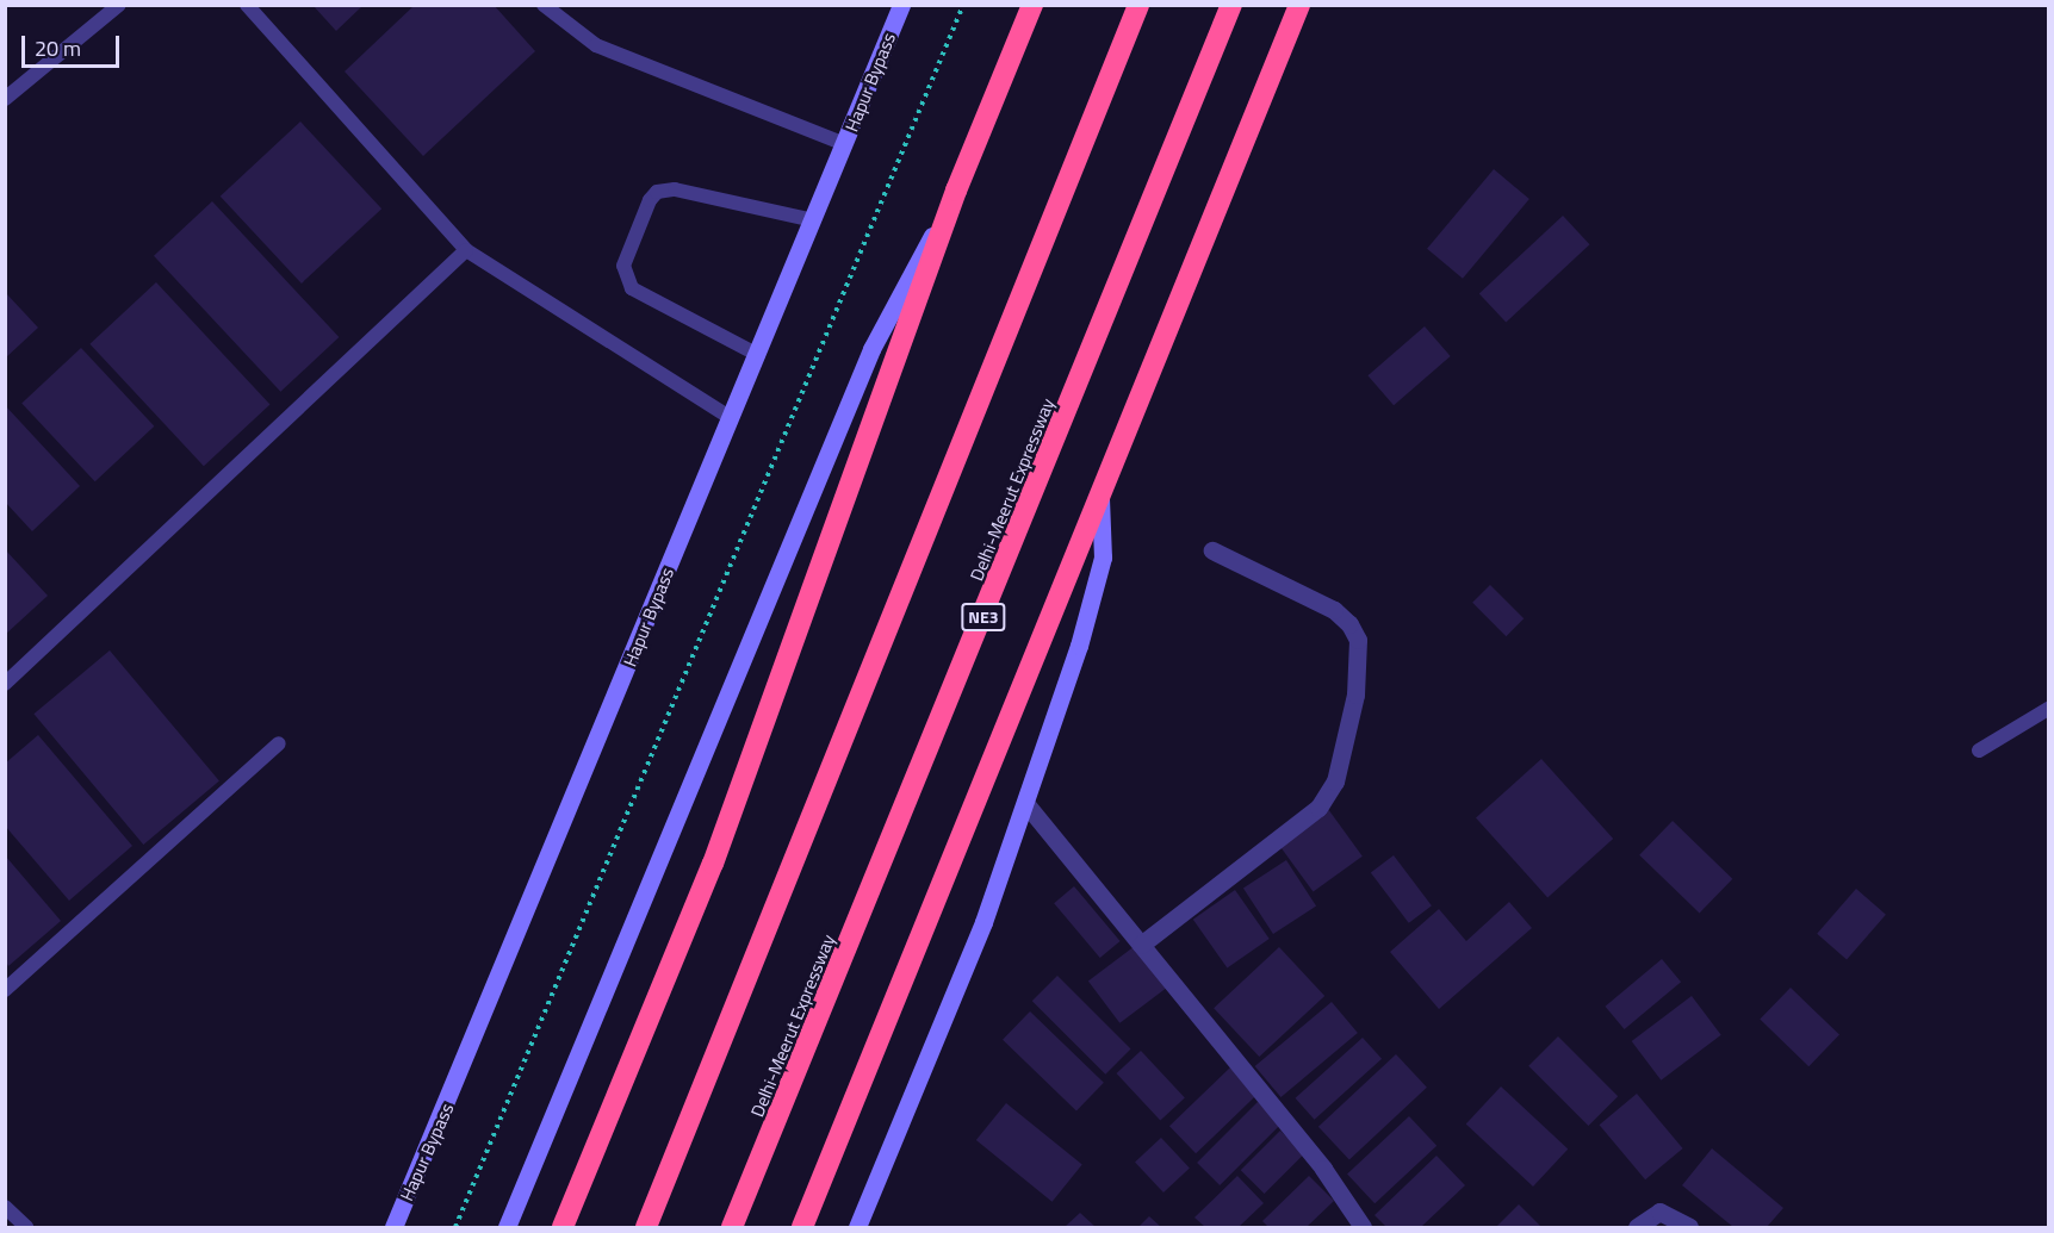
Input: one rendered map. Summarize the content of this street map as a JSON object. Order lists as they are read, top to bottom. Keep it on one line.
{"streets":{"highway":["Delhi-Meerut Expressway","NE3"],"street":["Hapur Bypass"]},"scale_bar":"20 m"}
